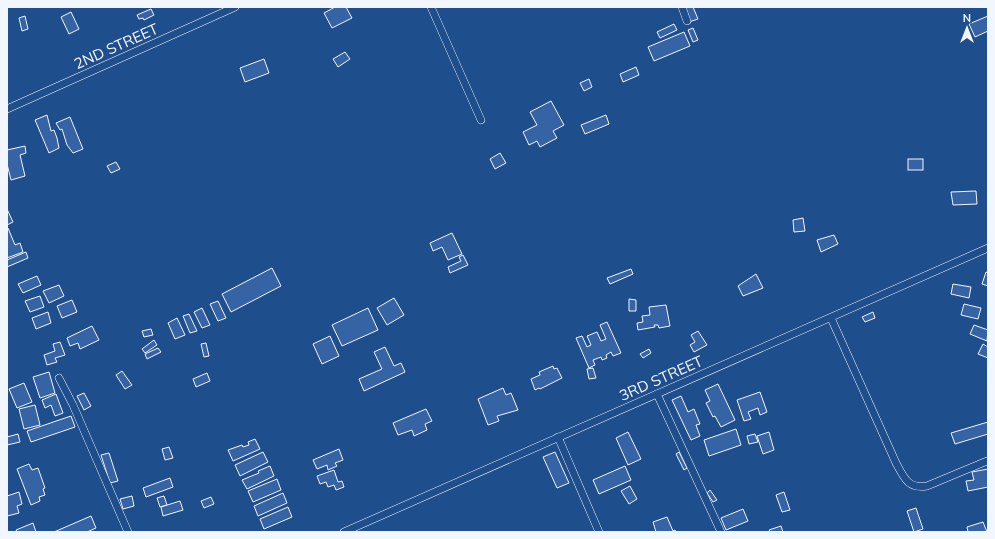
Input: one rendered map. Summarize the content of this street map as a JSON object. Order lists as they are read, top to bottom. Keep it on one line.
{"streets":{"street":["2ND STREET","3RD STREET"]},"north":"top"}
